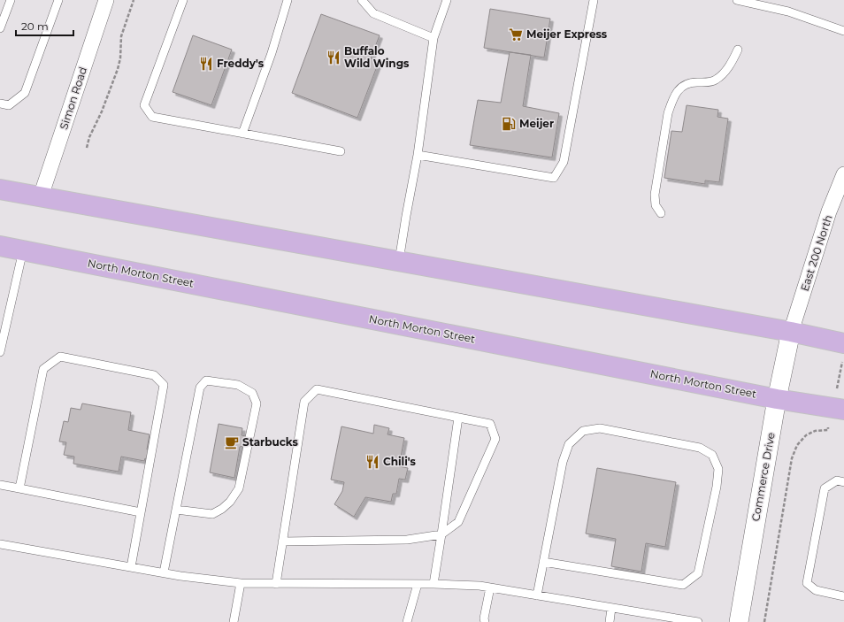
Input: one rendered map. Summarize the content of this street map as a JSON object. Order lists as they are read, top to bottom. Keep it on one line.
{"streets":{"main road":["North Morton Street"],"street":["Simon Road","East 200 North","Commerce Drive"]},"crossings":[["East 200 North","Commerce Drive"],["North Morton Street","Commerce Drive"]],"places":{"supermarket":["Meijer Express"],"restaurant":["Buffalo Wild Wings","Freddy's","Chili's"],"fuel station":["Meijer"],"cafe":["Starbucks"]},"scale_bar":"20 m"}
